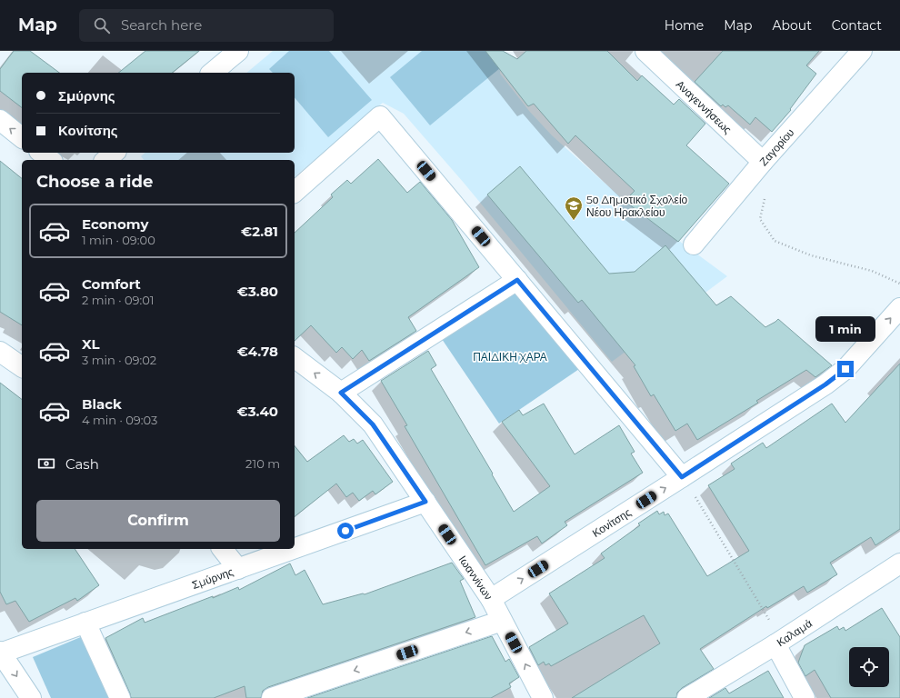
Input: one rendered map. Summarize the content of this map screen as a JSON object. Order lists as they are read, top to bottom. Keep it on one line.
{"streets":{"street":["Αναγεννήσεως","Ζαγορίου","Κονίτσης","Σμύρνης","Ιωαννίνων","Καλαμά"]},"crossings":[["Αναγεννήσεως","Ζαγορίου"],["Κονίτσης","Ιωαννίνων"],["Σμύρνης","Ιωαννίνων"]],"one_way":["Κονίτσης"],"parks":["ΠΑΙΔΙΚΗ ΧΑΡΑ"],"places":{"school or university":["5ο Δημοτικό Σχολείο Νέου Ηρακλείου"]},"page":{"header":"Map","search":"Search here","nav":["Home","Map","About","Contact"],"banner":["Σμύρνης","Κονίτσης"],"heading":"Choose a ride","list":[{"name":"Economy","note":"1 min · 09:00","value":"€2.81"},{"name":"Comfort","note":"2 min · 09:01","value":"€3.80"},{"name":"XL","note":"3 min · 09:02","value":"€4.78"},{"name":"Black","note":"4 min · 09:03","value":"€3.40"}],"bubble":"1 min","pay":["Cash","210 m"],"buttons":"Confirm"}}
